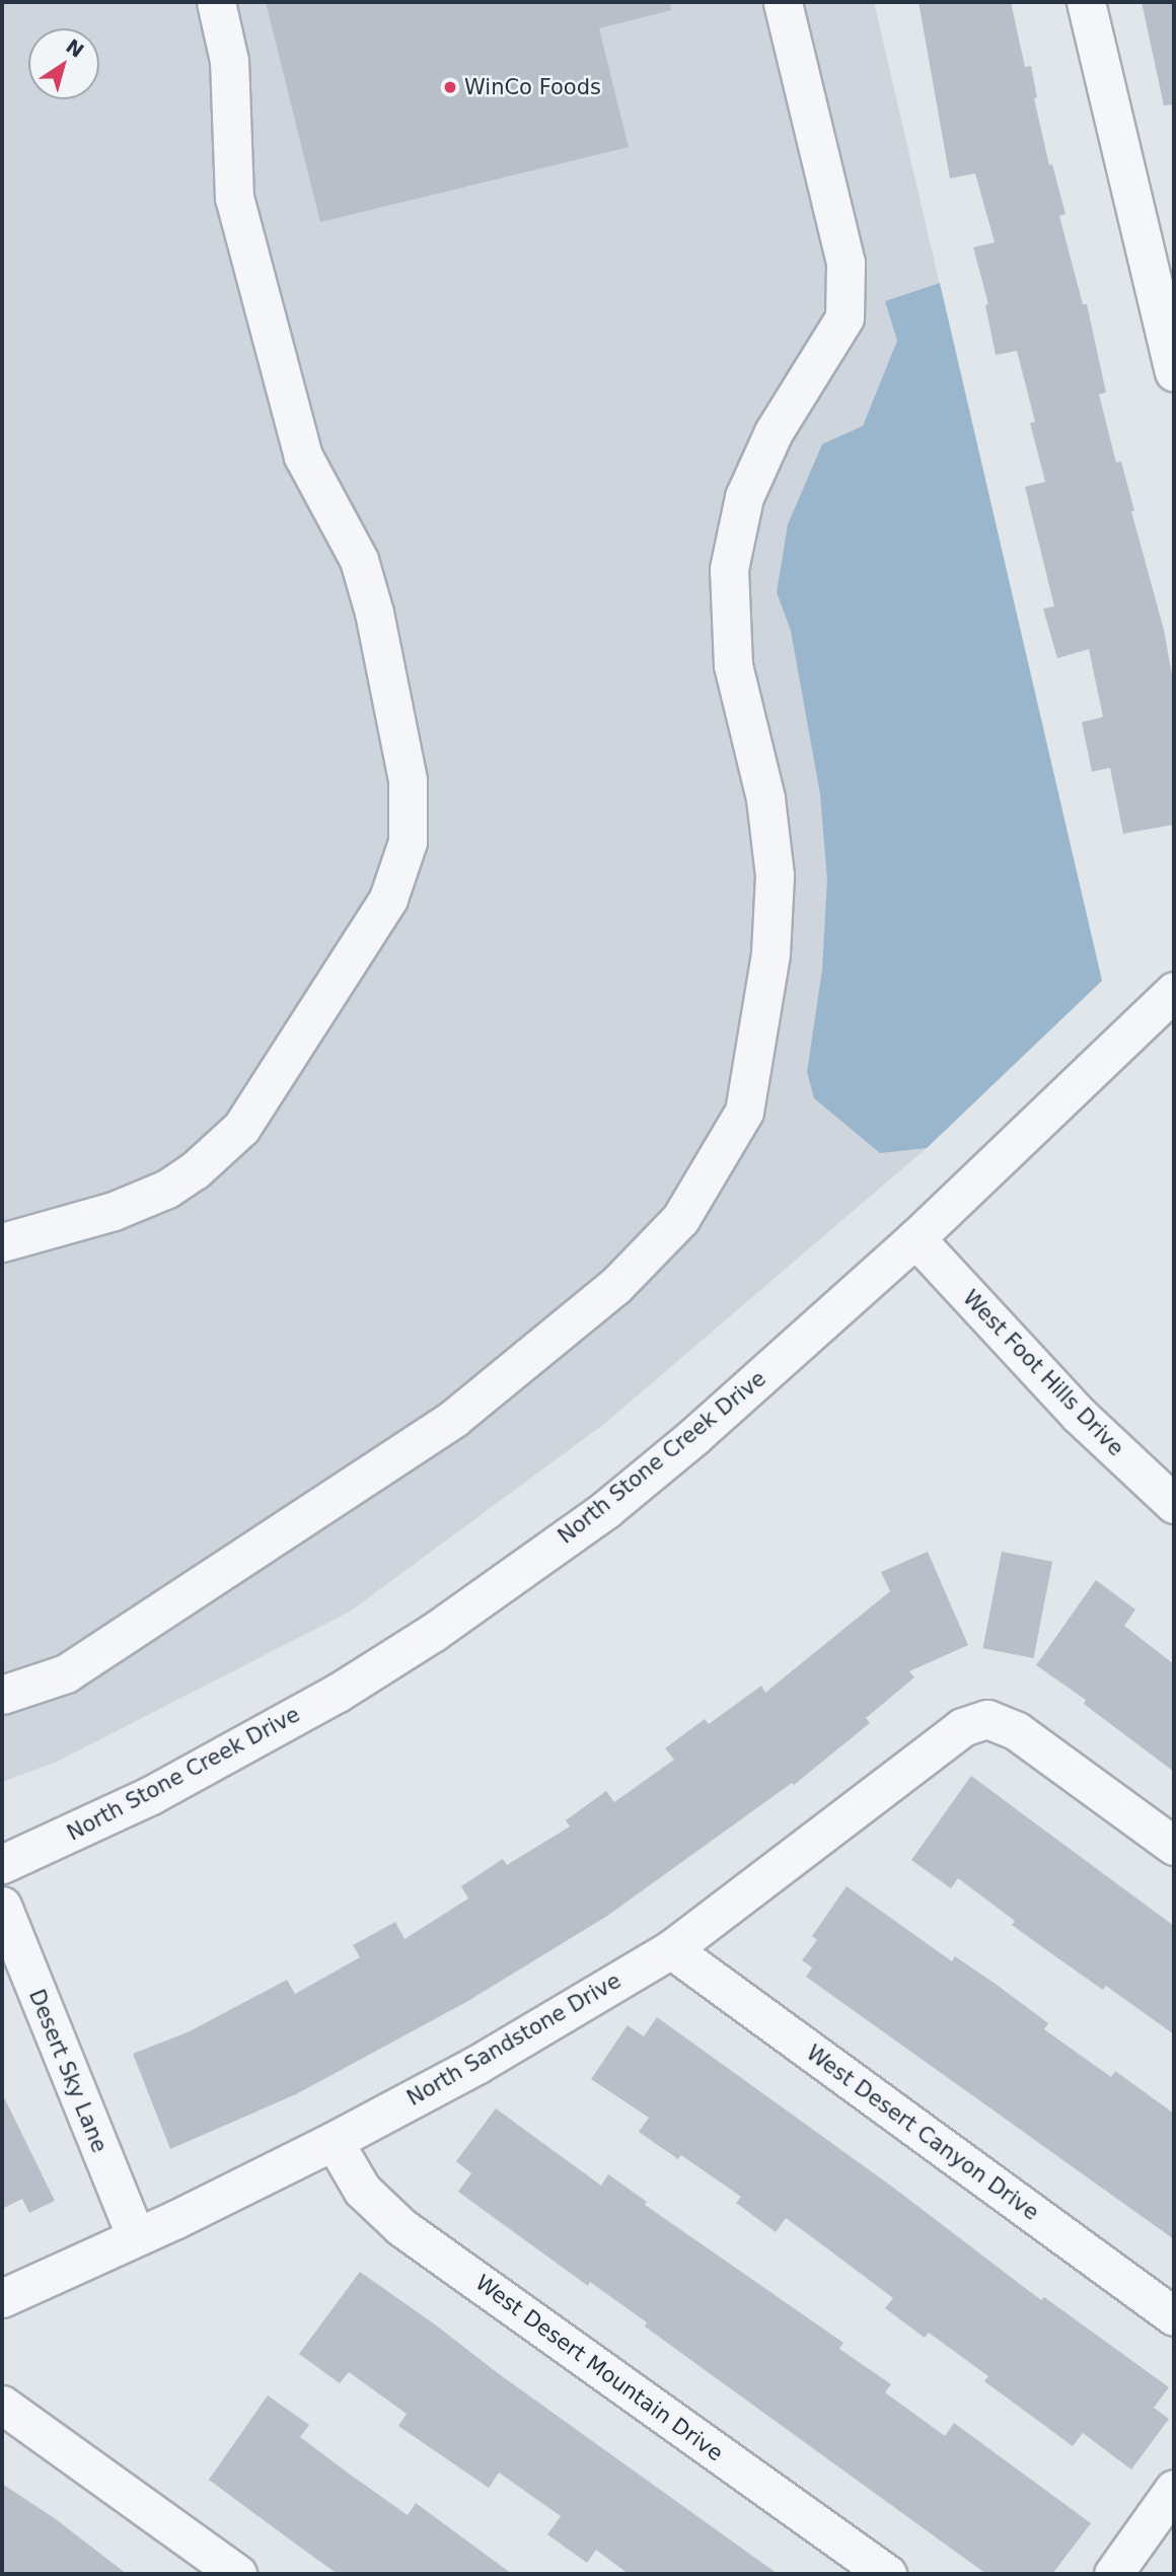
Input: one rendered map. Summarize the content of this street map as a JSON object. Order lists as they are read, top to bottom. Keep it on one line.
{"streets":{"street":["West Foot Hills Drive","North Stone Creek Drive","North Sandstone Drive","Desert Sky Lane","West Desert Canyon Drive","West Desert Mountain Drive"]},"crossings":[["West Foot Hills Drive","North Stone Creek Drive"],["North Sandstone Drive","Desert Sky Lane"],["North Sandstone Drive","West Desert Canyon Drive"],["North Sandstone Drive","West Desert Mountain Drive"]],"places":["WinCo Foods"],"north":"top right"}
